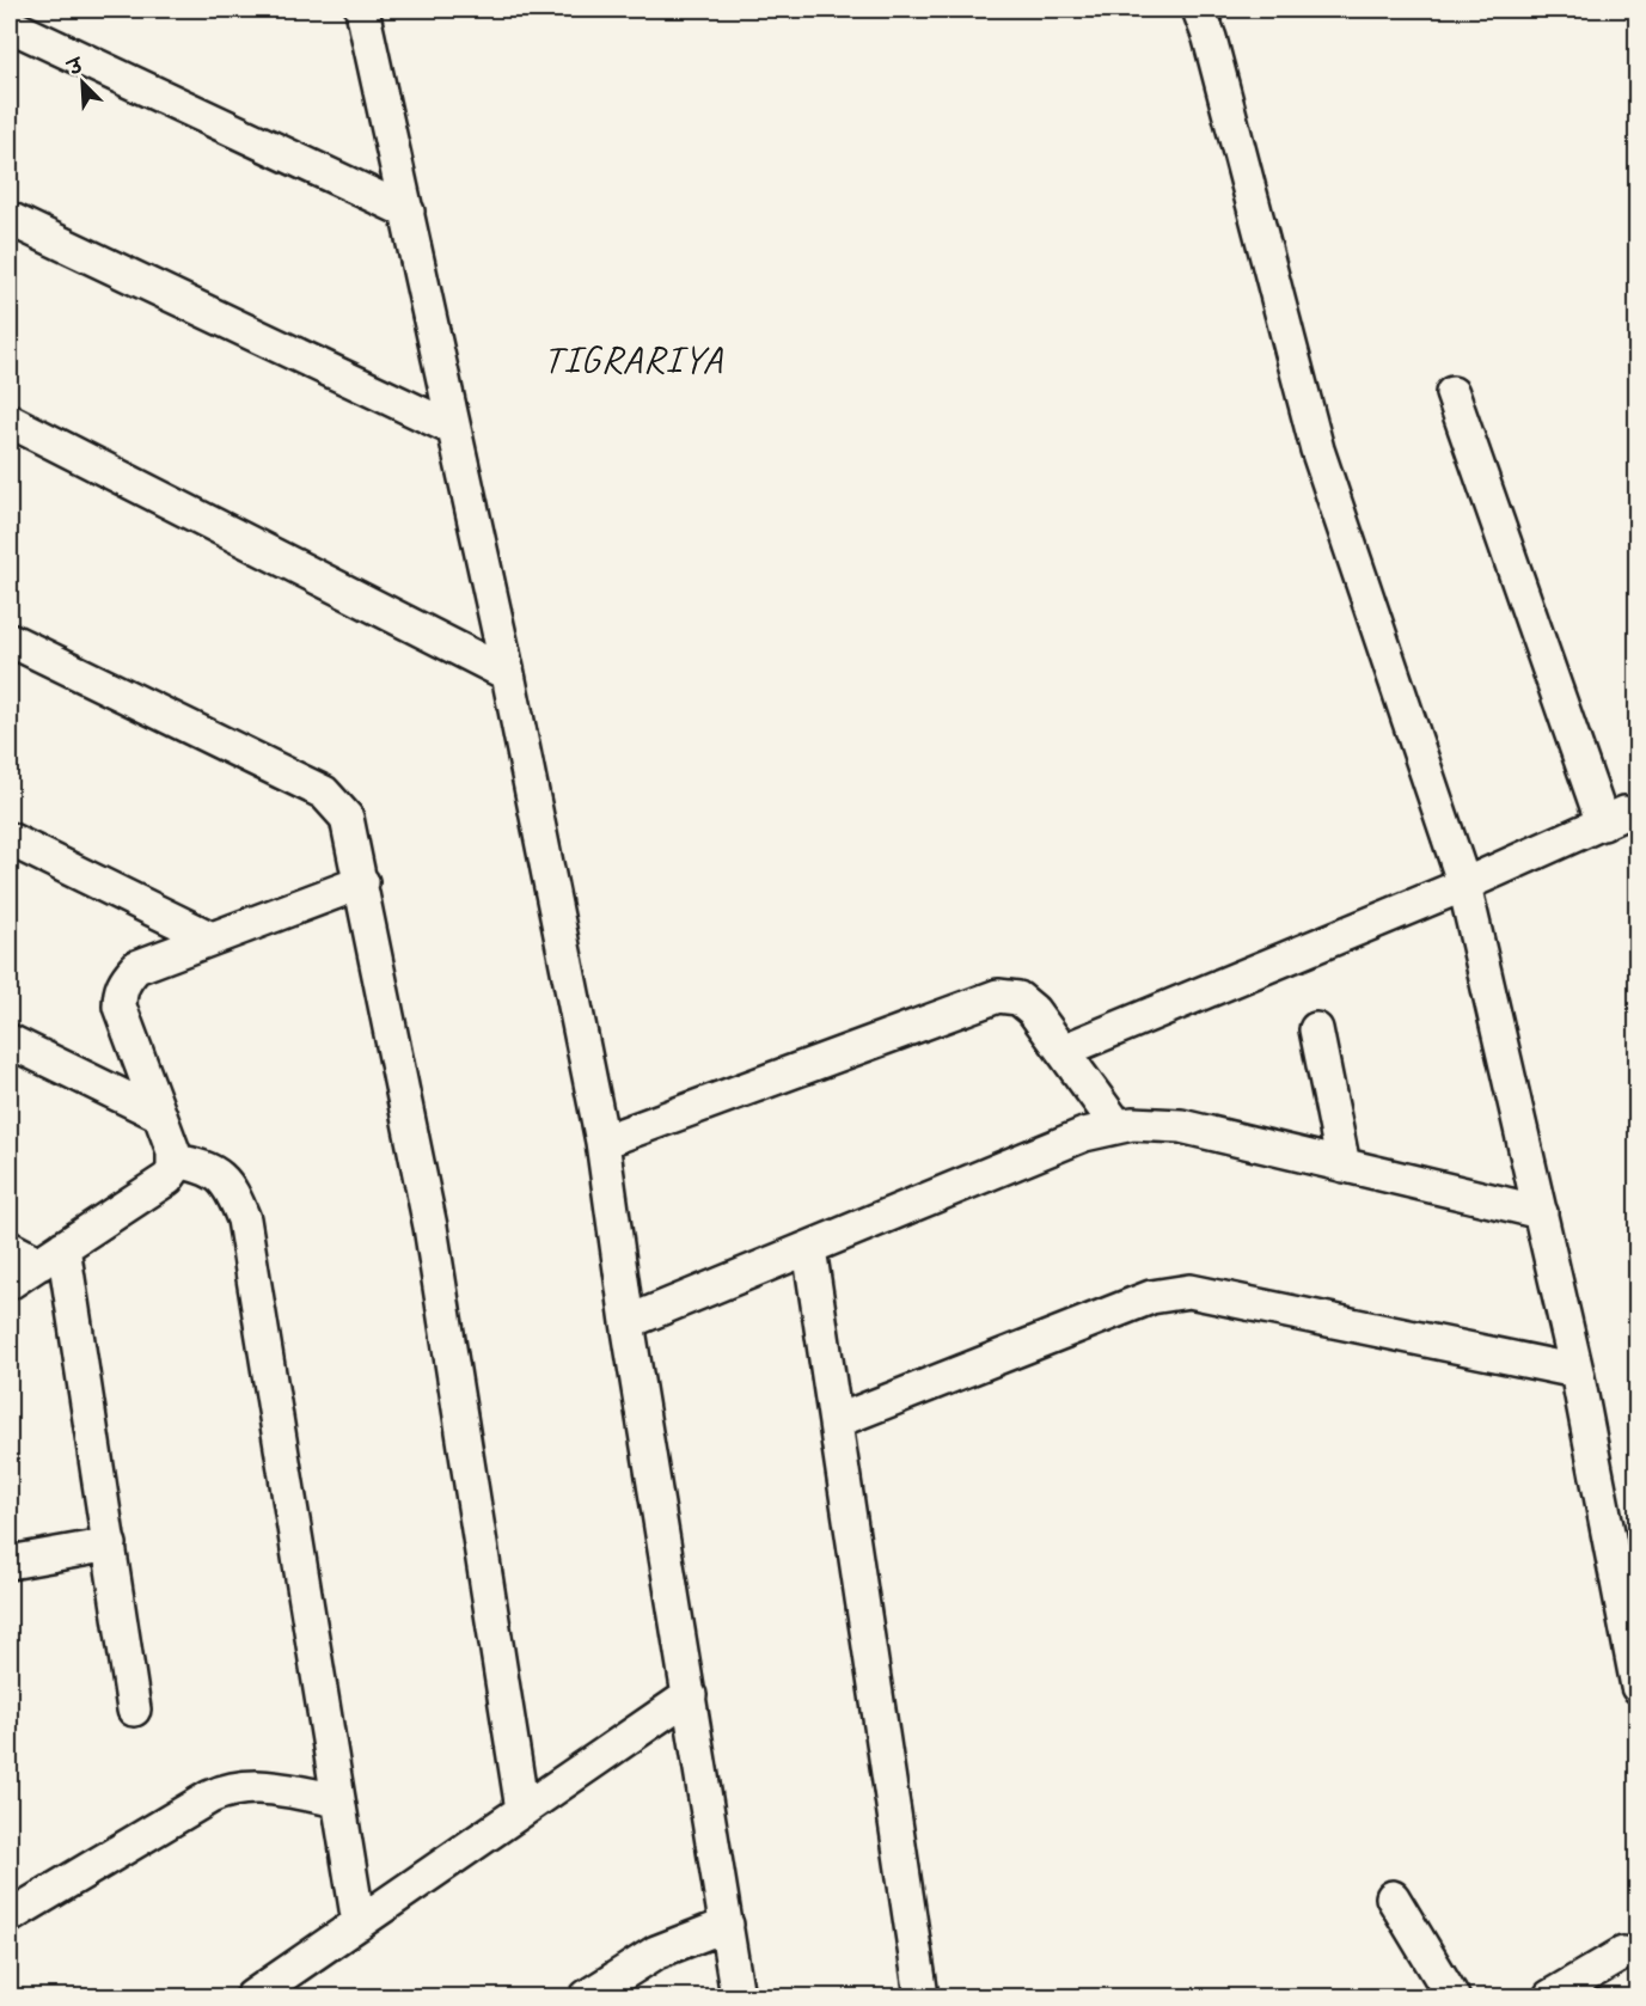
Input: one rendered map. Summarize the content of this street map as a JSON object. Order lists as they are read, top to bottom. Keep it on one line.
{"districts":["TIGRARIYA"],"north":"top left"}
